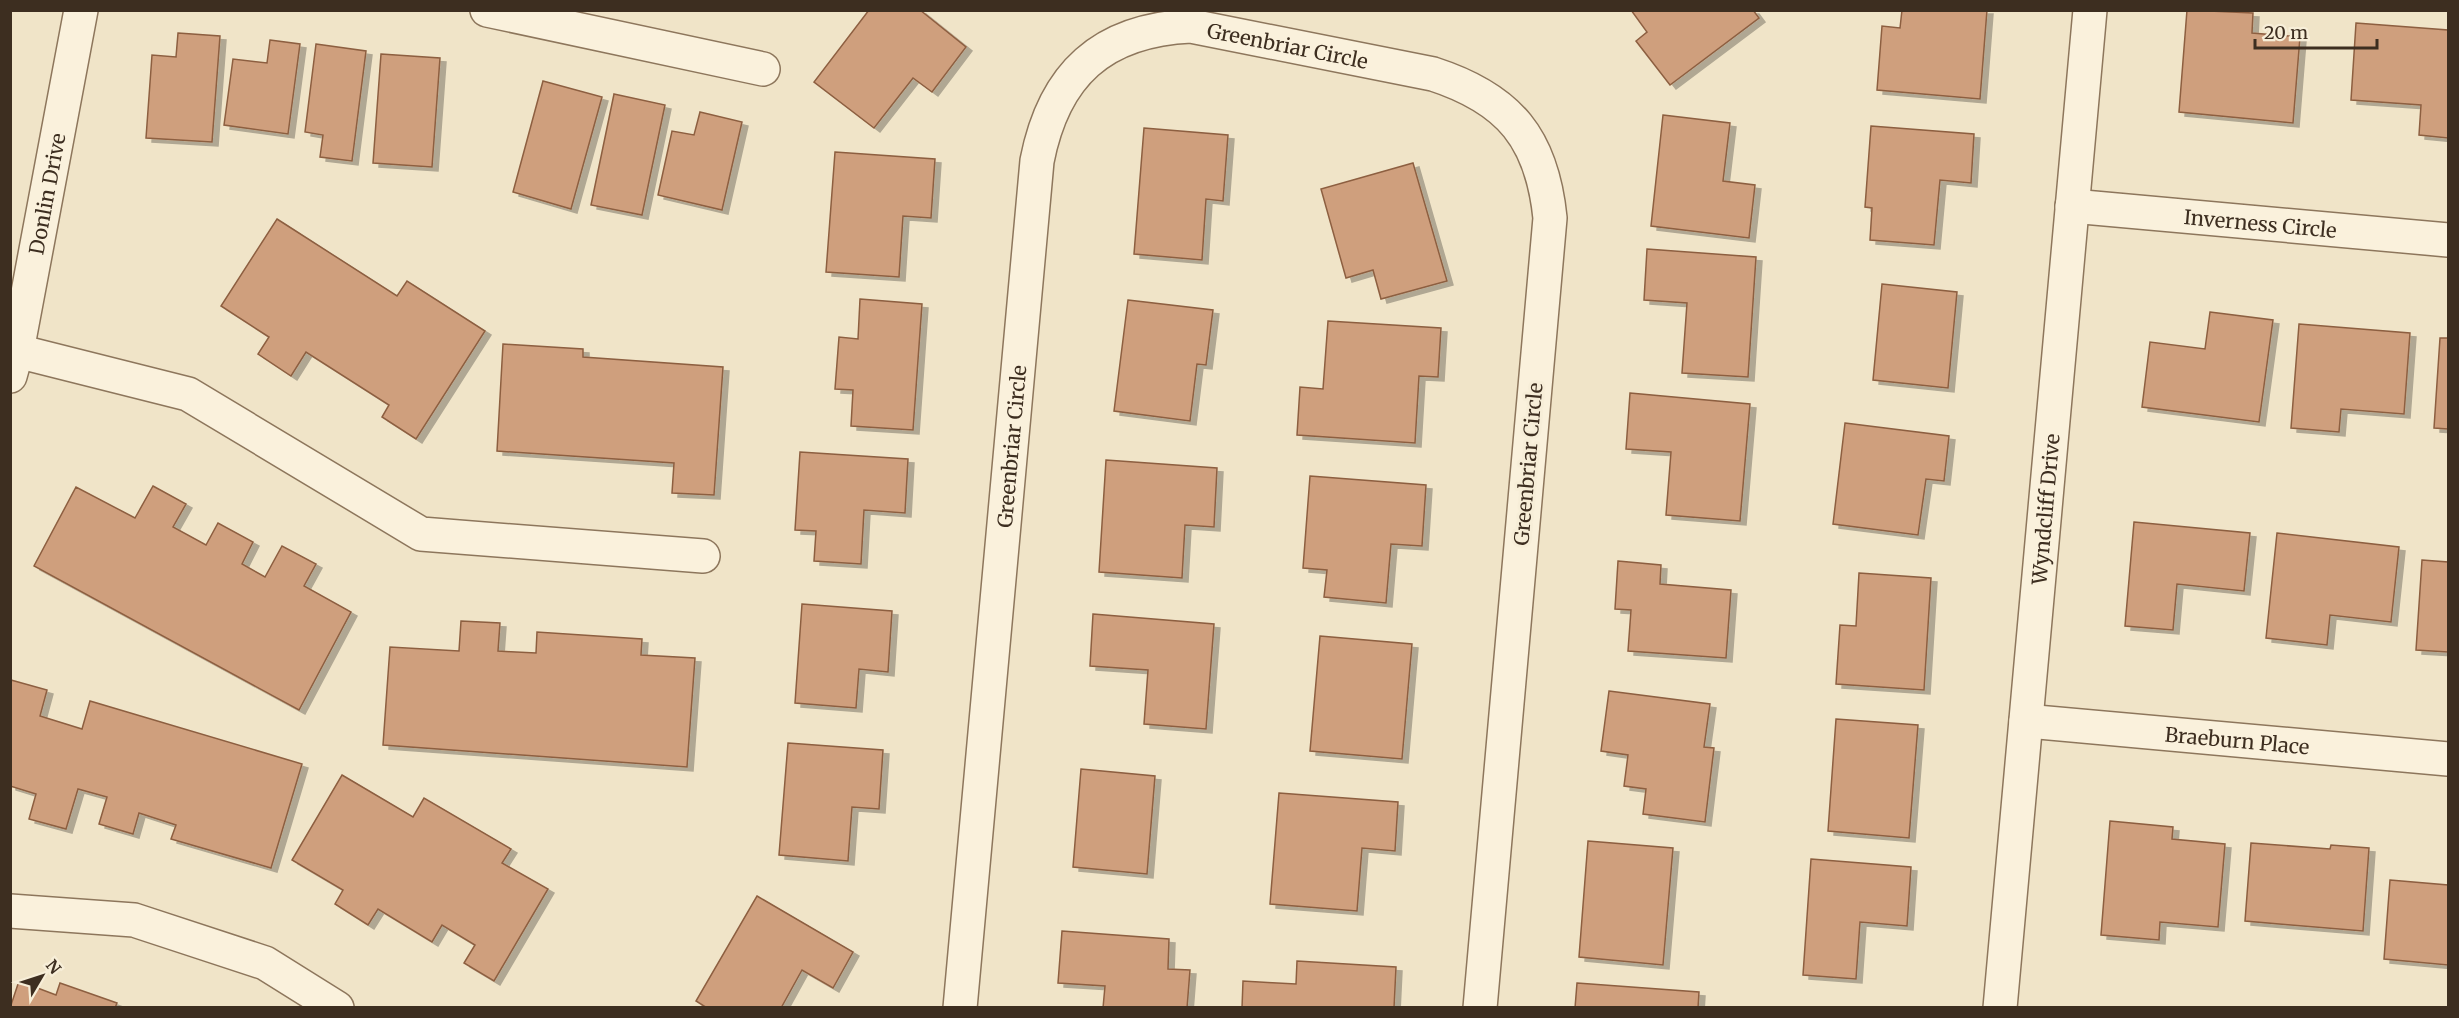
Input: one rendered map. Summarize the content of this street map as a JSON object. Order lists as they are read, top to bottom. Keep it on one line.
{"streets":{"street":["Greenbriar Circle","Donlin Drive","Inverness Circle","Wyndcliff Drive","Braeburn Place"]},"crossings":[["Inverness Circle","Wyndcliff Drive"],["Wyndcliff Drive","Braeburn Place"]],"scale_bar":"20 m","north":"top right"}
